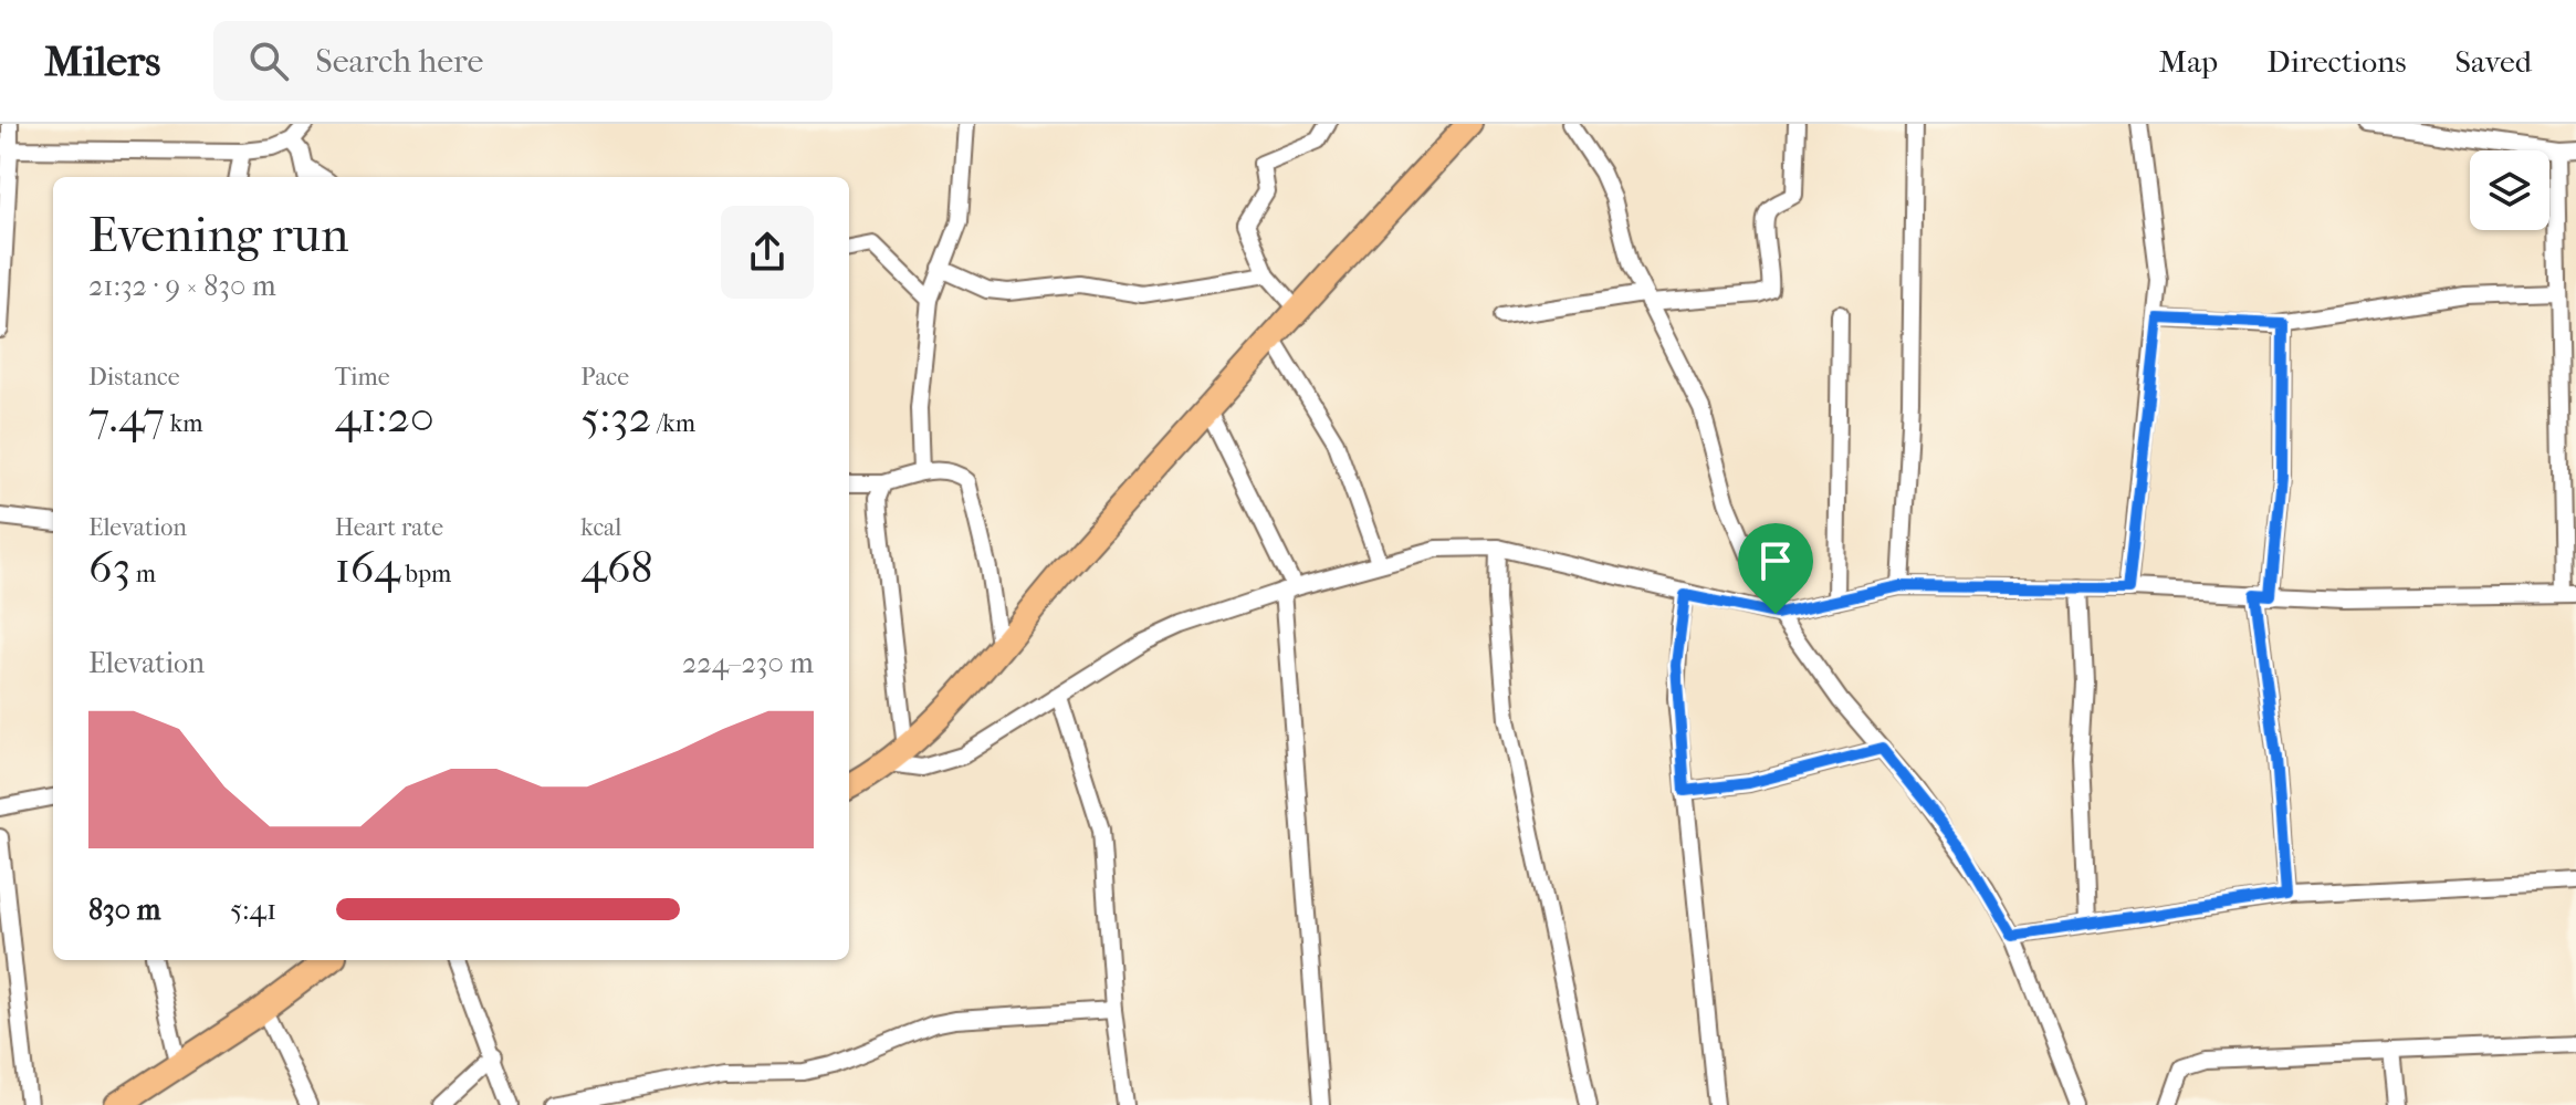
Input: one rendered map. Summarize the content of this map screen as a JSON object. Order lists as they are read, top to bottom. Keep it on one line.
{"page":{"header":"Milers","search":"Search here","nav":["Map","Directions","Saved"],"heading":["Evening run","21:32 · 9 × 830 m"],"stats":[["Distance","7.47 km"],["Time","41:20"],["Pace","5:32 /km"],["Elevation","63 m"],["Heart rate","164 bpm"],["kcal","468"]],"chart":["Elevation","224–230 m"],"list":[{"name":"830 m","note":"5:41"}]}}
